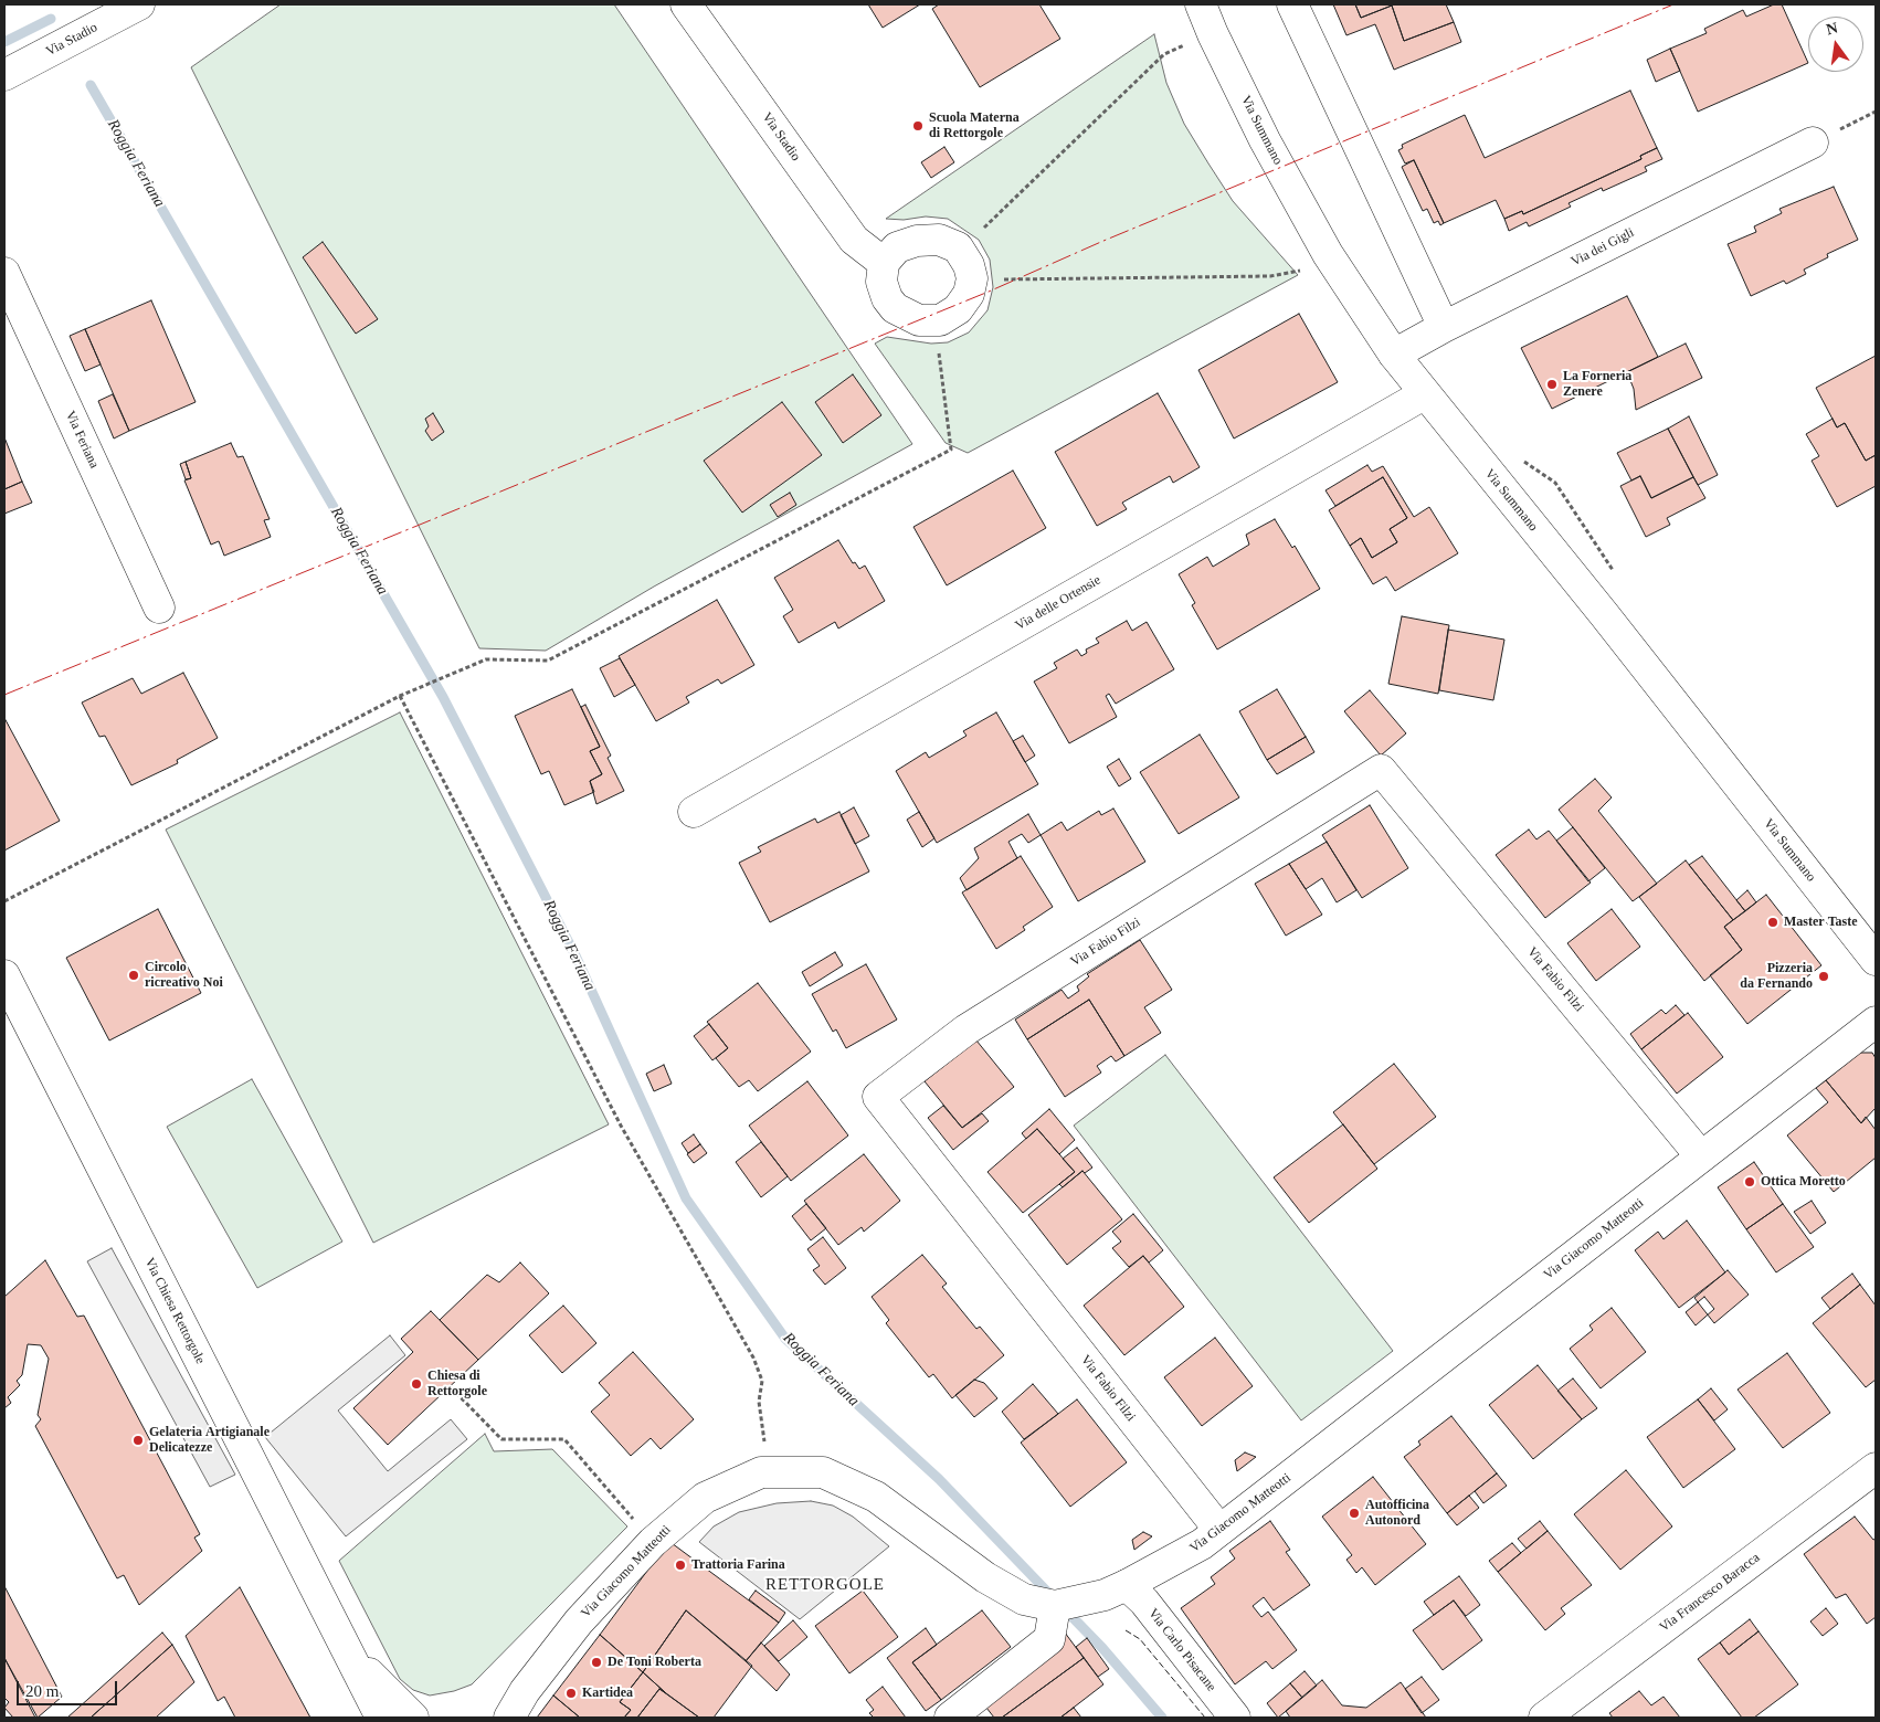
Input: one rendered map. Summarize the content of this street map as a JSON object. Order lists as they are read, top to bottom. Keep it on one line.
{"streets":{"street":["Via Stadio","Via Summano","Via dei Gigli","Via Feriana","Via delle Ortensie","Via Fabio Filzi","Via Giacomo Matteotti","Via Chiesa Rettorgole","Via Francesco Baracca","Via Carlo Pisacane"]},"crossings":[["Via Summano","Via dei Gigli"],["Via Summano","Via delle Ortensie"],["Via Fabio Filzi","Via Giacomo Matteotti"],["Via Giacomo Matteotti","Via Carlo Pisacane"]],"districts":["RETTORGOLE"],"water":["Roggia Feriana"],"places":["Scuola Materna di Rettorgole","La Forneria Zenere","Master Taste","Circolo ricreativo Noi","Pizzeria da Fernando","Ottica Moretto","Chiesa di Rettorgole","Gelateria Artigianale Delicatezze","Autofficina Autonord","Trattoria Farina","De Toni Roberta","Kartidea"],"scale_bar":"20 m","north":"top"}
